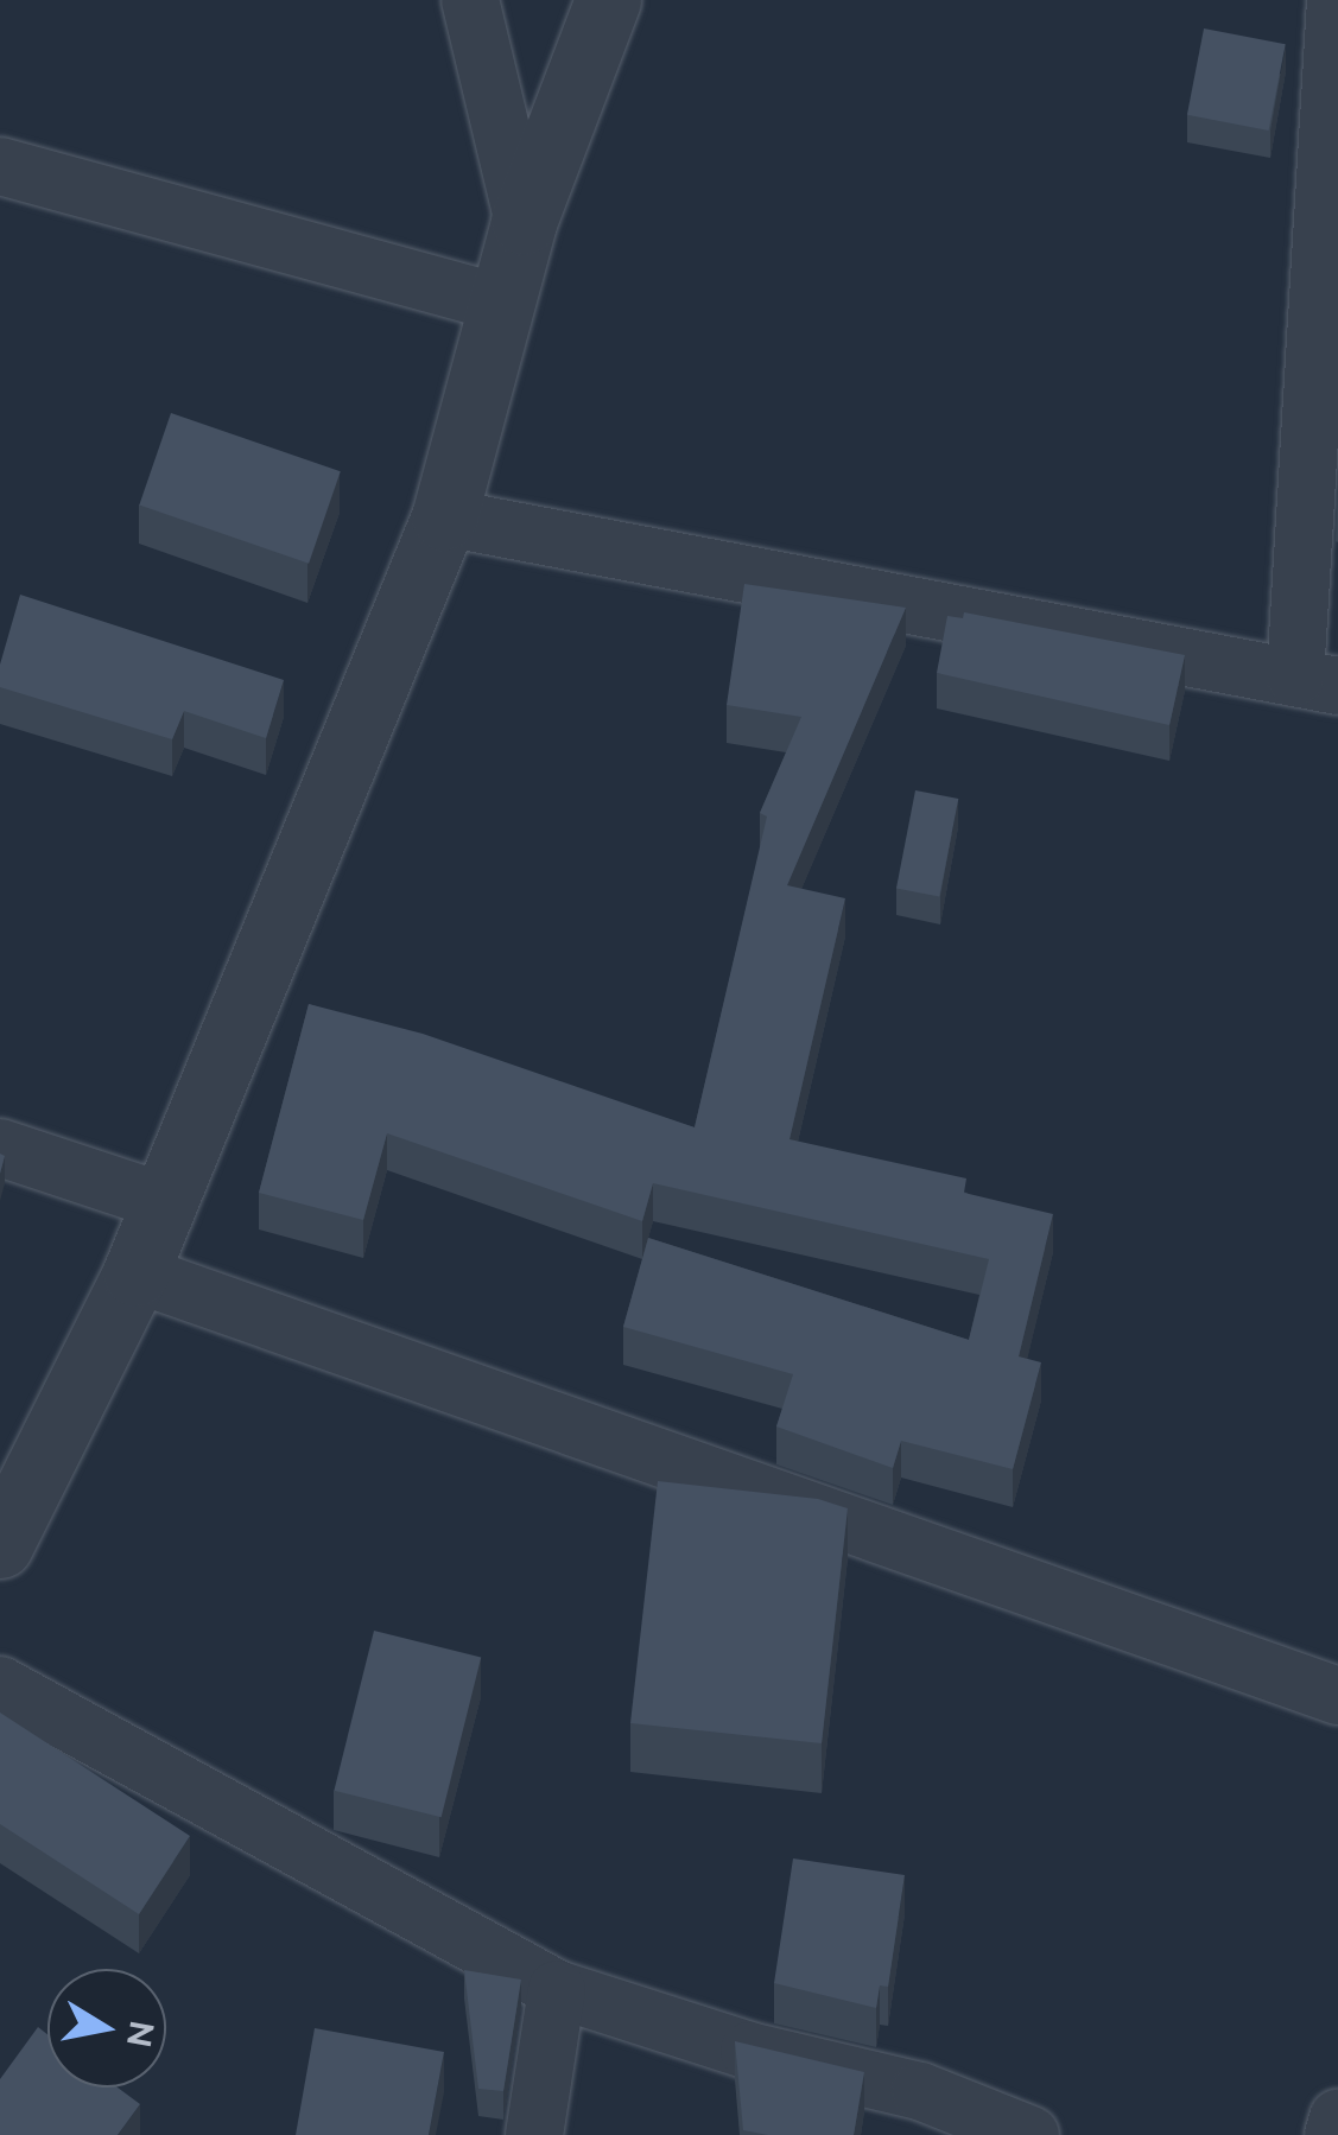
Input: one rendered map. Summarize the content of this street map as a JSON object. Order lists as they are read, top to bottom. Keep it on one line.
{"north":"right"}
